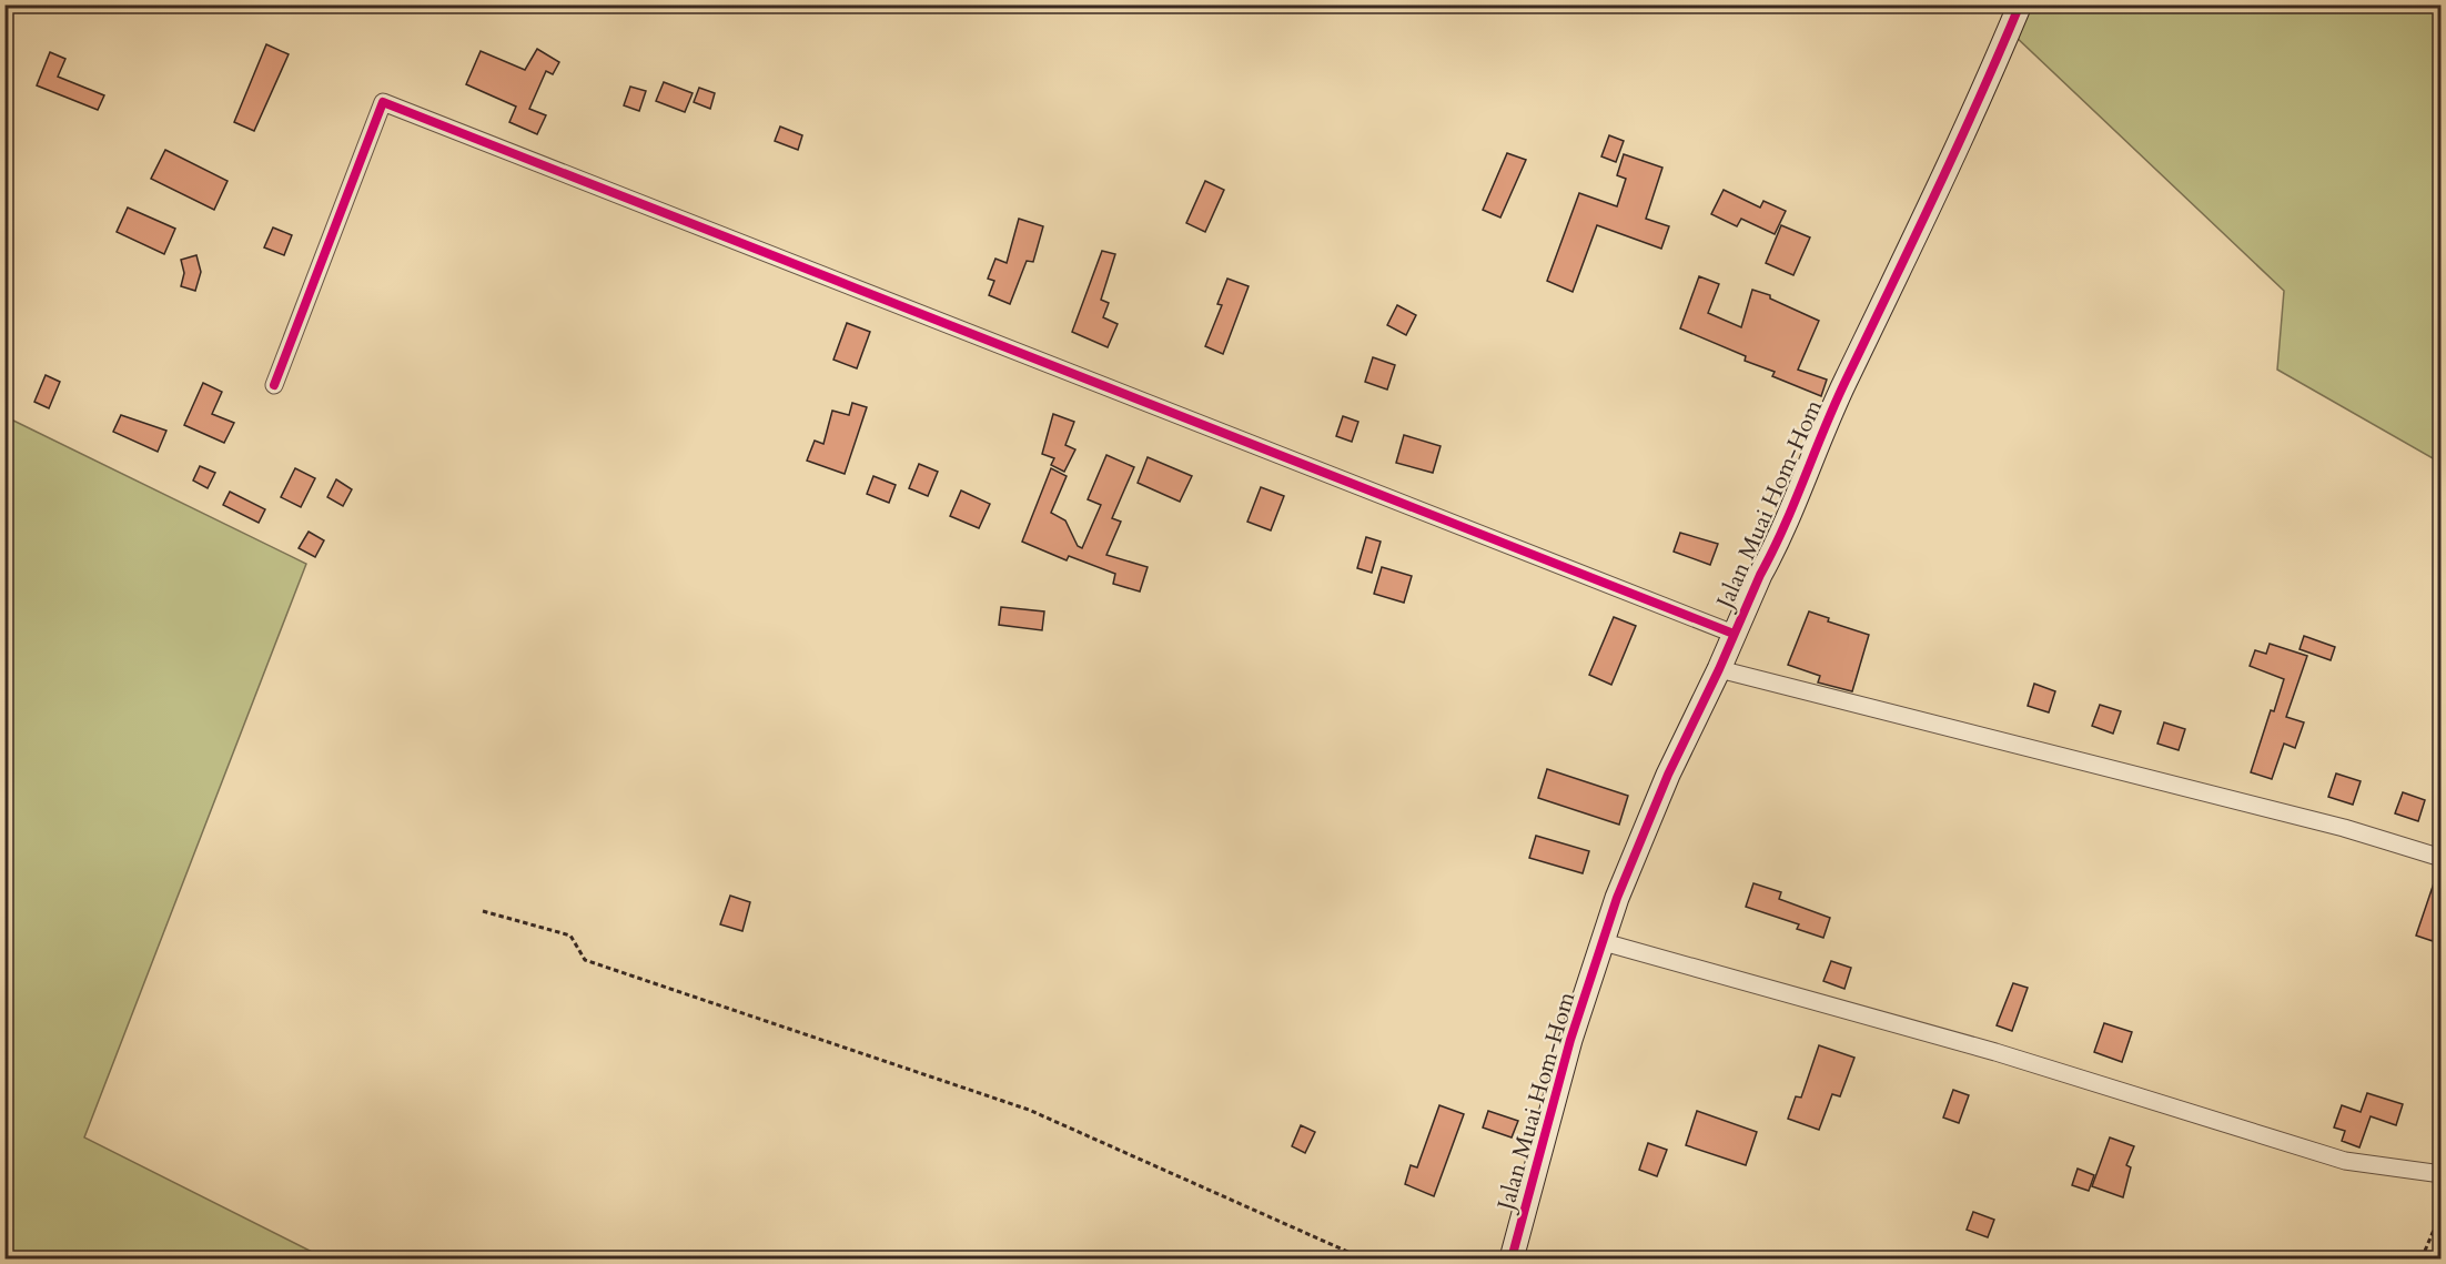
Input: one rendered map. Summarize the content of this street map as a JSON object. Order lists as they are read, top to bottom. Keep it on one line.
{"streets":{"street":["Jalan Muai Hom-Hom"]}}
